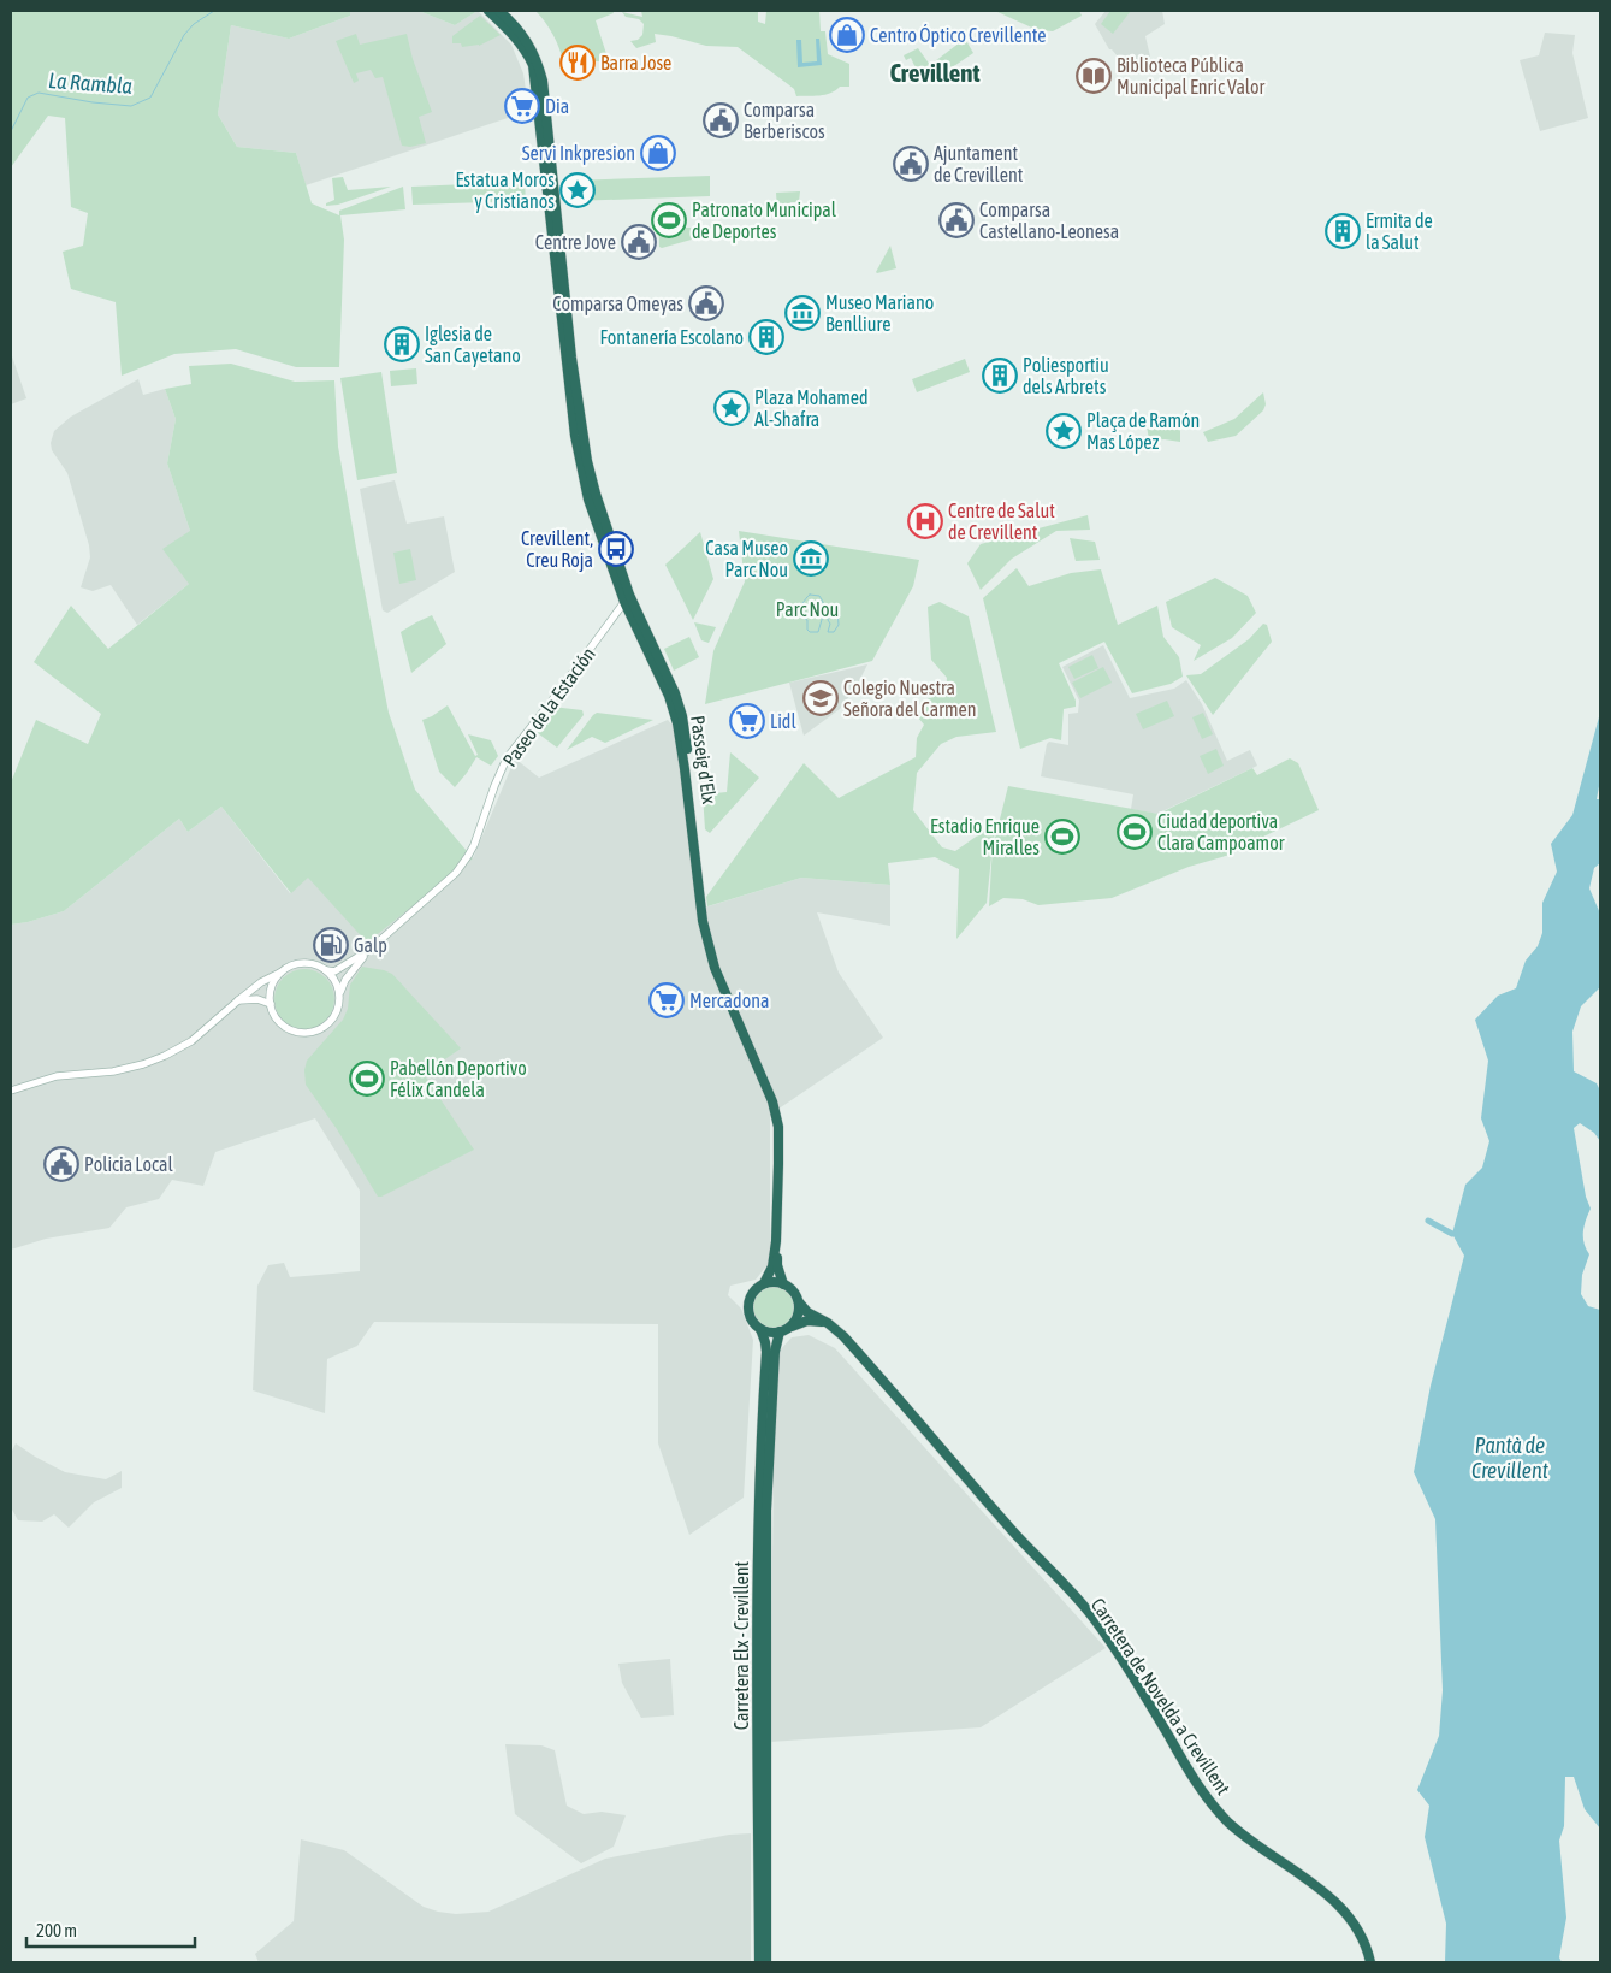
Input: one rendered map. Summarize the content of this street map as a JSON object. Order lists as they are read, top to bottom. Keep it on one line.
{"streets":{"highway":["Passeig d'Elx","Carretera Elx - Crevillent","Carretera de Novelda a Crevillent"],"street":["Paseo de la Estación"]},"crossings":[["Paseo de la Estación","Passeig d'Elx"],["Carretera Elx - Crevillent","Carretera de Novelda a Crevillent"]],"districts":["Crevillent"],"water":["La Rambla","Pantà de Crevillent"],"parks":["Parc Nou"],"places":{"shop":["Centro Óptico Crevillente","Servi Inkpresion"],"restaurant":["Barra Jose"],"library":["Biblioteca Pública Municipal Enric Valor"],"supermarket":["Dia","Lidl","Mercadona"],"public building":["Comparsa Berberiscos","Ajuntament de Crevillent","Comparsa Castellano-Leonesa","Centre Jove","Comparsa Omeyas","Policia Local"],"place":["Estatua Moros y Cristianos","Plaza Mohamed Al-Shafra","Plaça de Ramón Mas López"],"sports":["Patronato Municipal de Deportes","Ciudad deportiva Clara Campoamor","Estadio Enrique Miralles","Pabellón Deportivo Félix Candela"],"building":["Ermita de la Salut","Fontanería Escolano","Iglesia de San Cayetano","Poliesportiu dels Arbrets"],"museum":["Museo Mariano Benlliure","Casa Museo Parc Nou"],"hospital":["Centre de Salut de Crevillent"],"bus stop":["Crevillent, Creu Roja"],"school or university":["Colegio Nuestra Señora del Carmen"],"fuel station":["Galp"]},"scale_bar":"200 m"}
